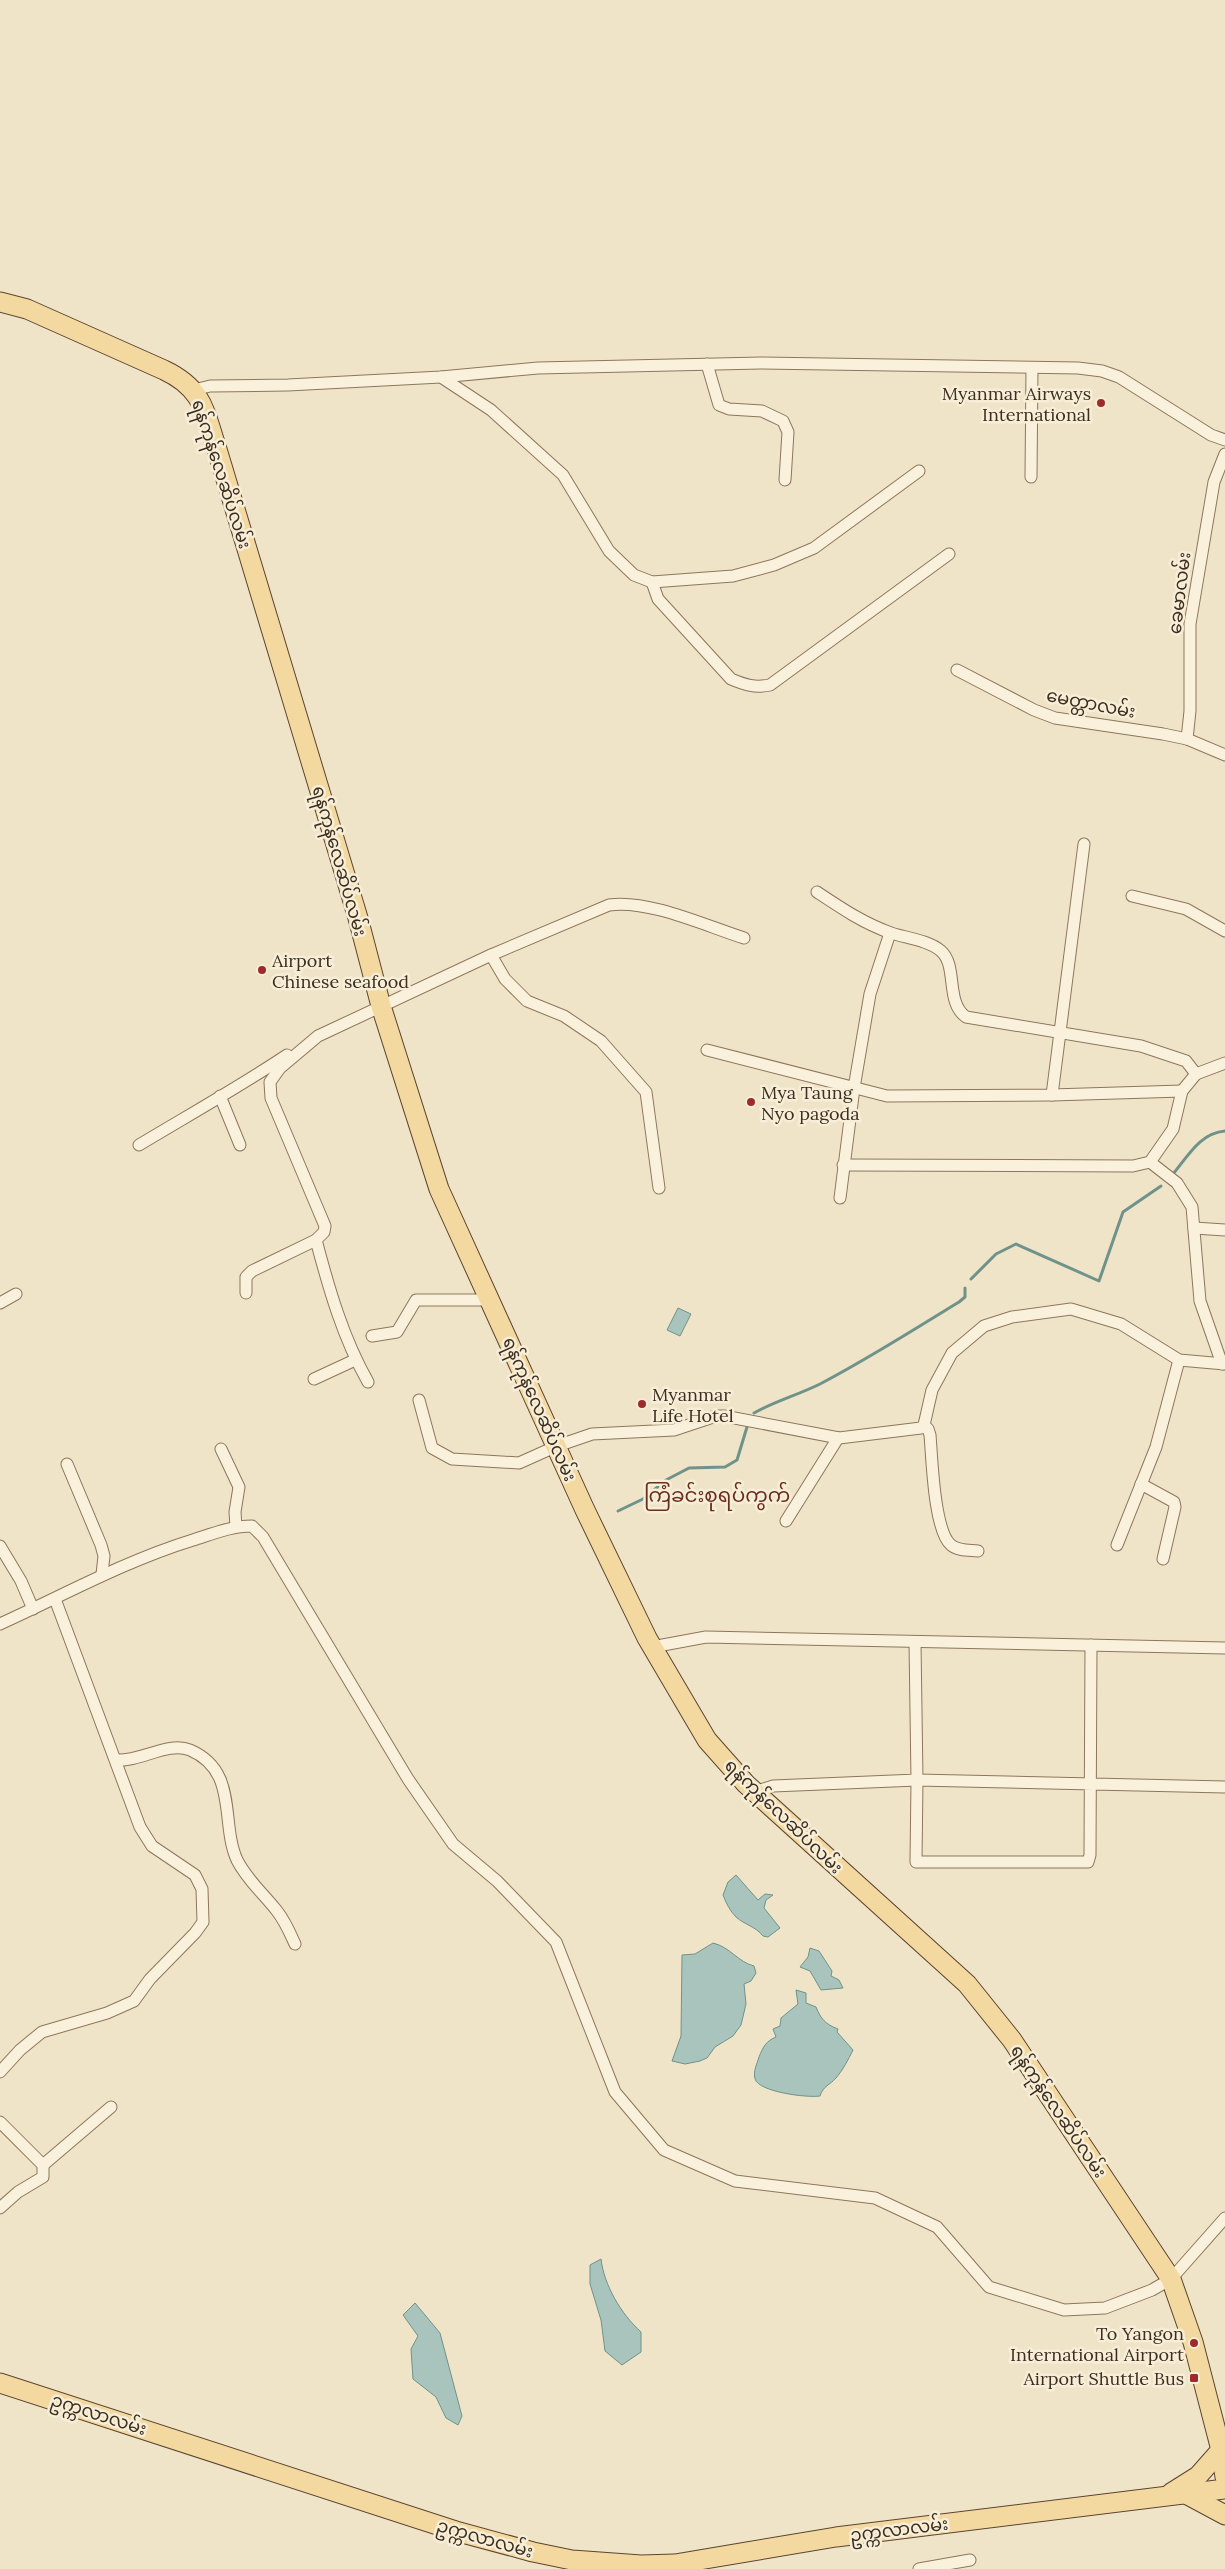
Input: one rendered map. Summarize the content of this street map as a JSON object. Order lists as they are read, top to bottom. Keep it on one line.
{"streets":{"main road":["ရန်ကုန်လေဆိပ်လမ်း","ဥက္ကလာလမ်း"],"street":["ခေမာလမ်း","မေတ္တာလမ်း"]},"crossings":[["ခေမာလမ်း","မေတ္တာလမ်း"]],"districts":["ကြံခင်းစုရပ်ကွက်"],"places":{"other":["Myanmar Airways International","Airport Chinese seafood","Mya Taung Nyo pagoda","Myanmar Life Hotel","To Yangon International Airport"],"transit":["Airport Shuttle Bus"]}}
